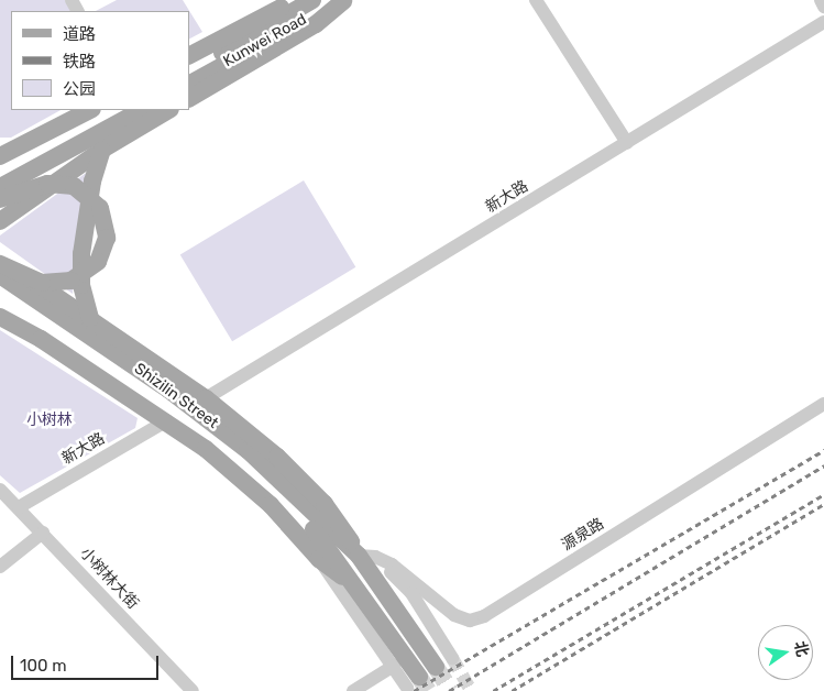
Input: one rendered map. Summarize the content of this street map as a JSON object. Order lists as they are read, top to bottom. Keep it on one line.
{"streets":{"main road":["Kunwei Road","Shizilin Street"],"street":["新大路","源泉路","小树林大街"]},"crossings":[["新大路","小树林大街"]],"parks":["小树林"],"legend":["道路","铁路","公园"],"scale_bar":"100 m","north":"right"}
